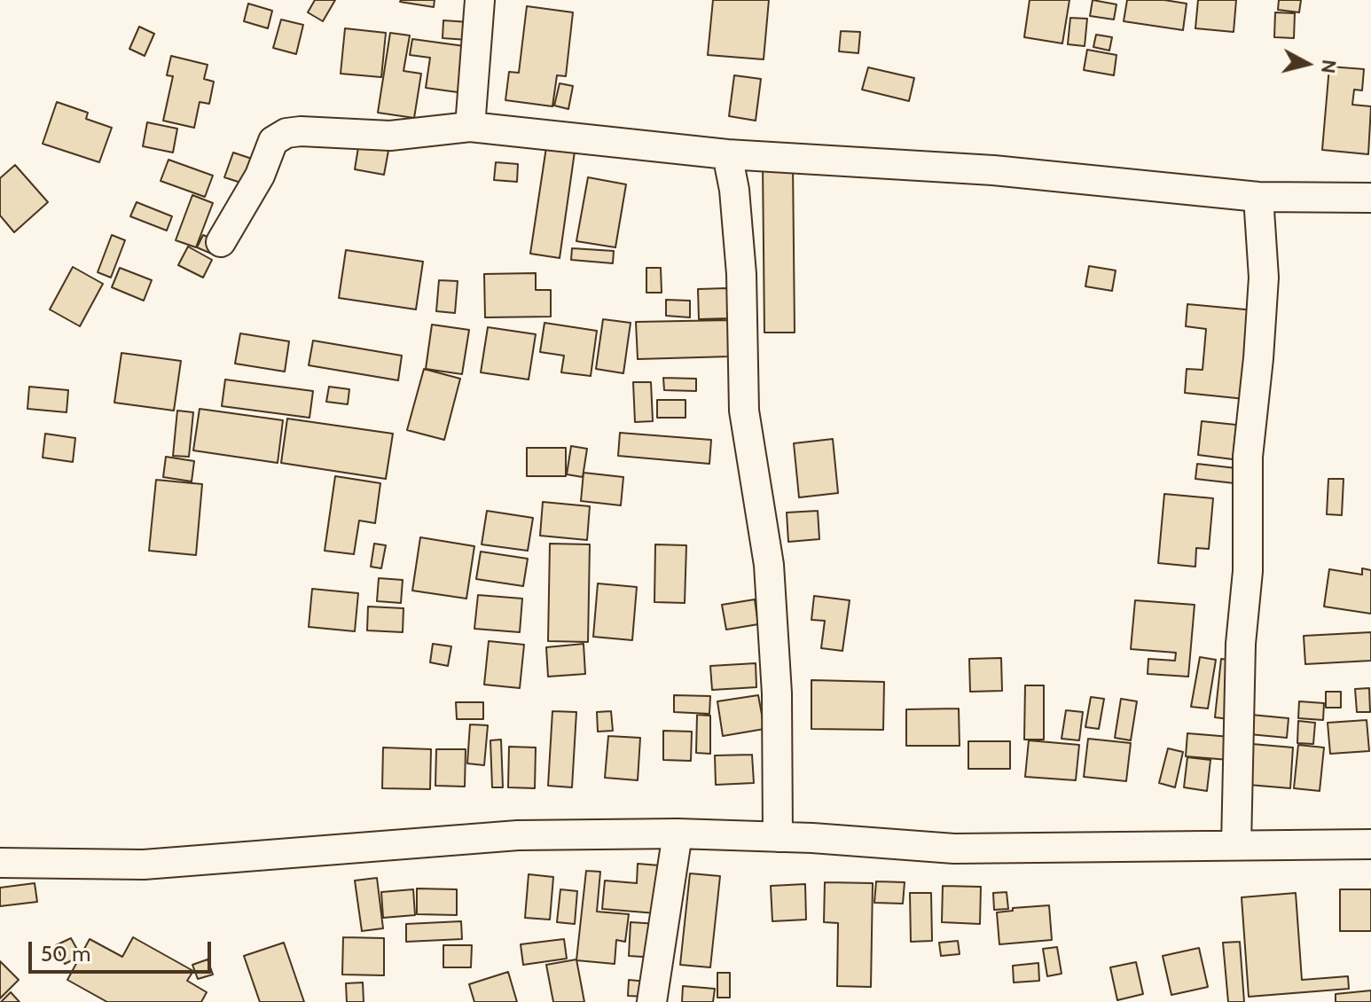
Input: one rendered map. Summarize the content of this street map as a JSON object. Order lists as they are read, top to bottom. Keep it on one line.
{"scale_bar":"50 m","north":"right"}
